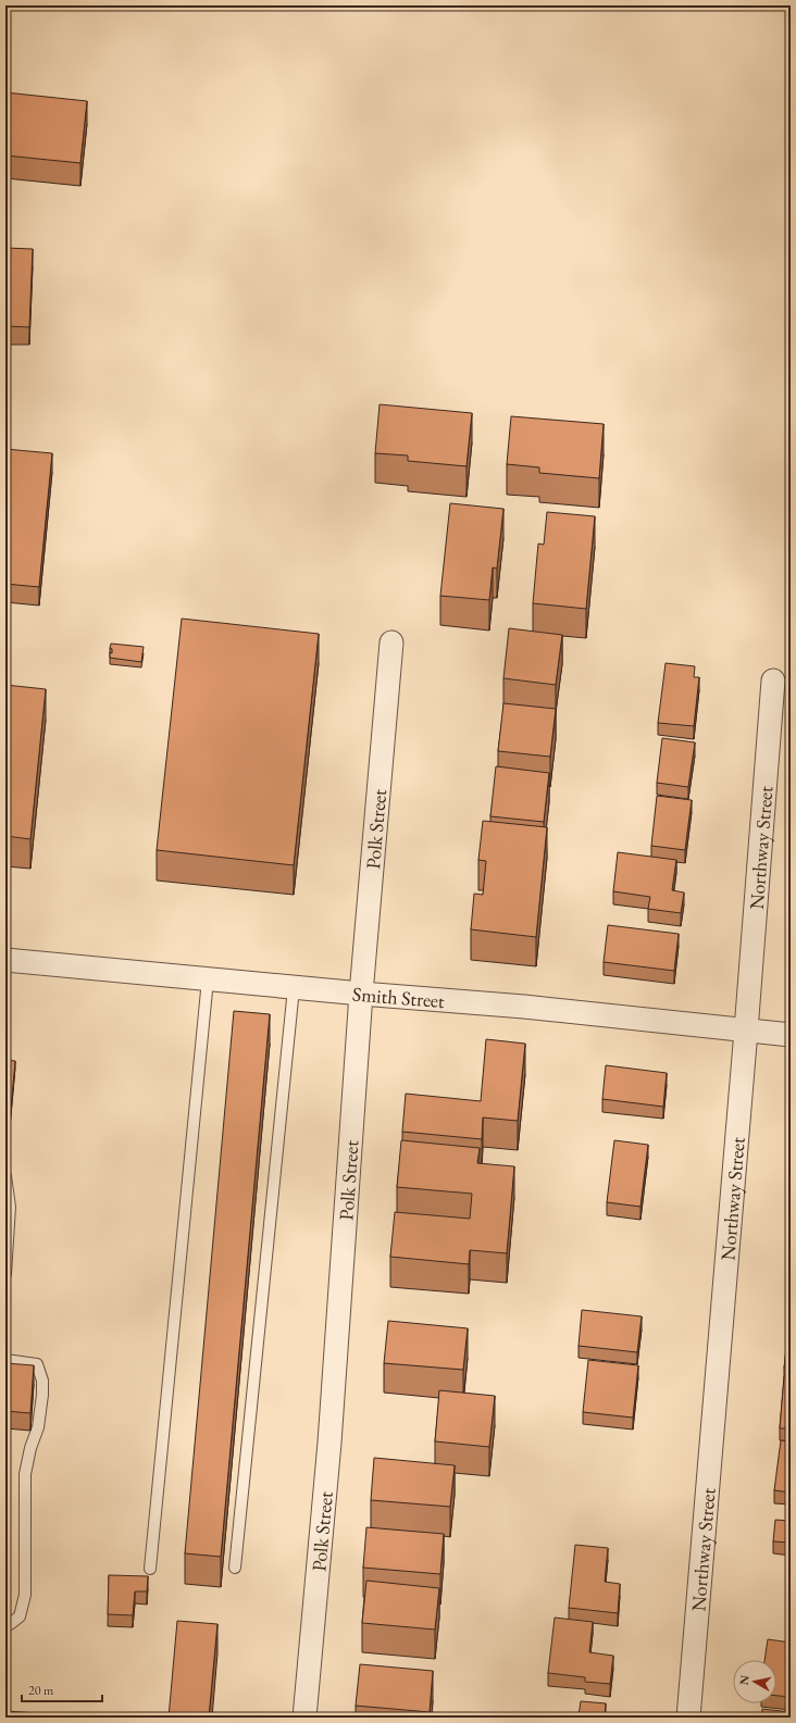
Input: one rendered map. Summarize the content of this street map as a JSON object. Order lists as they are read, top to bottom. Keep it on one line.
{"streets":{"street":["Polk Street","Northway Street","Smith Street"]},"crossings":[["Polk Street","Smith Street"],["Northway Street","Smith Street"]],"scale_bar":"20 m","north":"left"}
